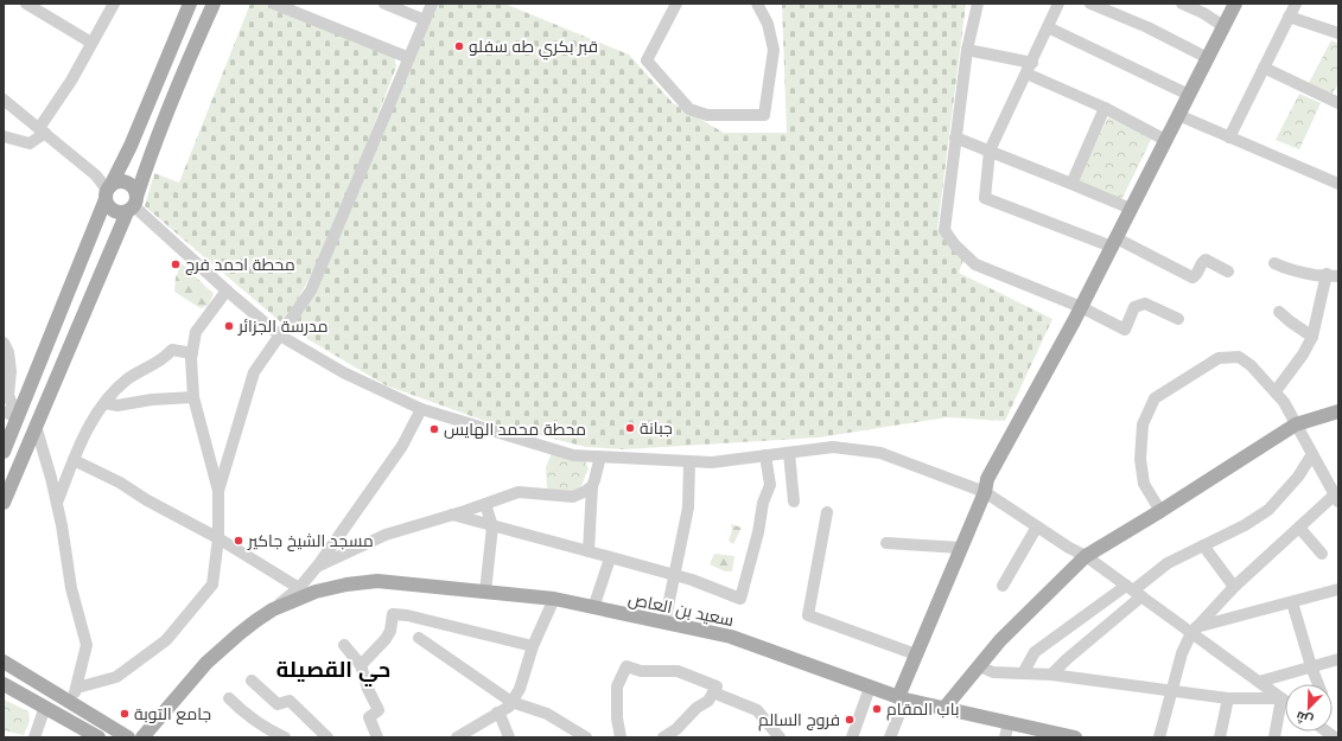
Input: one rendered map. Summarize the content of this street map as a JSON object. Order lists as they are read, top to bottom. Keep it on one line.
{"streets":{"main road":["سعيد بن العاص"]},"districts":["حي القصيلة"],"places":["قبر بكري طه سفلو","محطة احمد فرج","مدرسة الجزائر","جبانة","محطة محمد الهايس","مسجد الشيخ جاكير","باب المقام","جامع التوبة","فروج السالم"],"north":"bottom left"}
